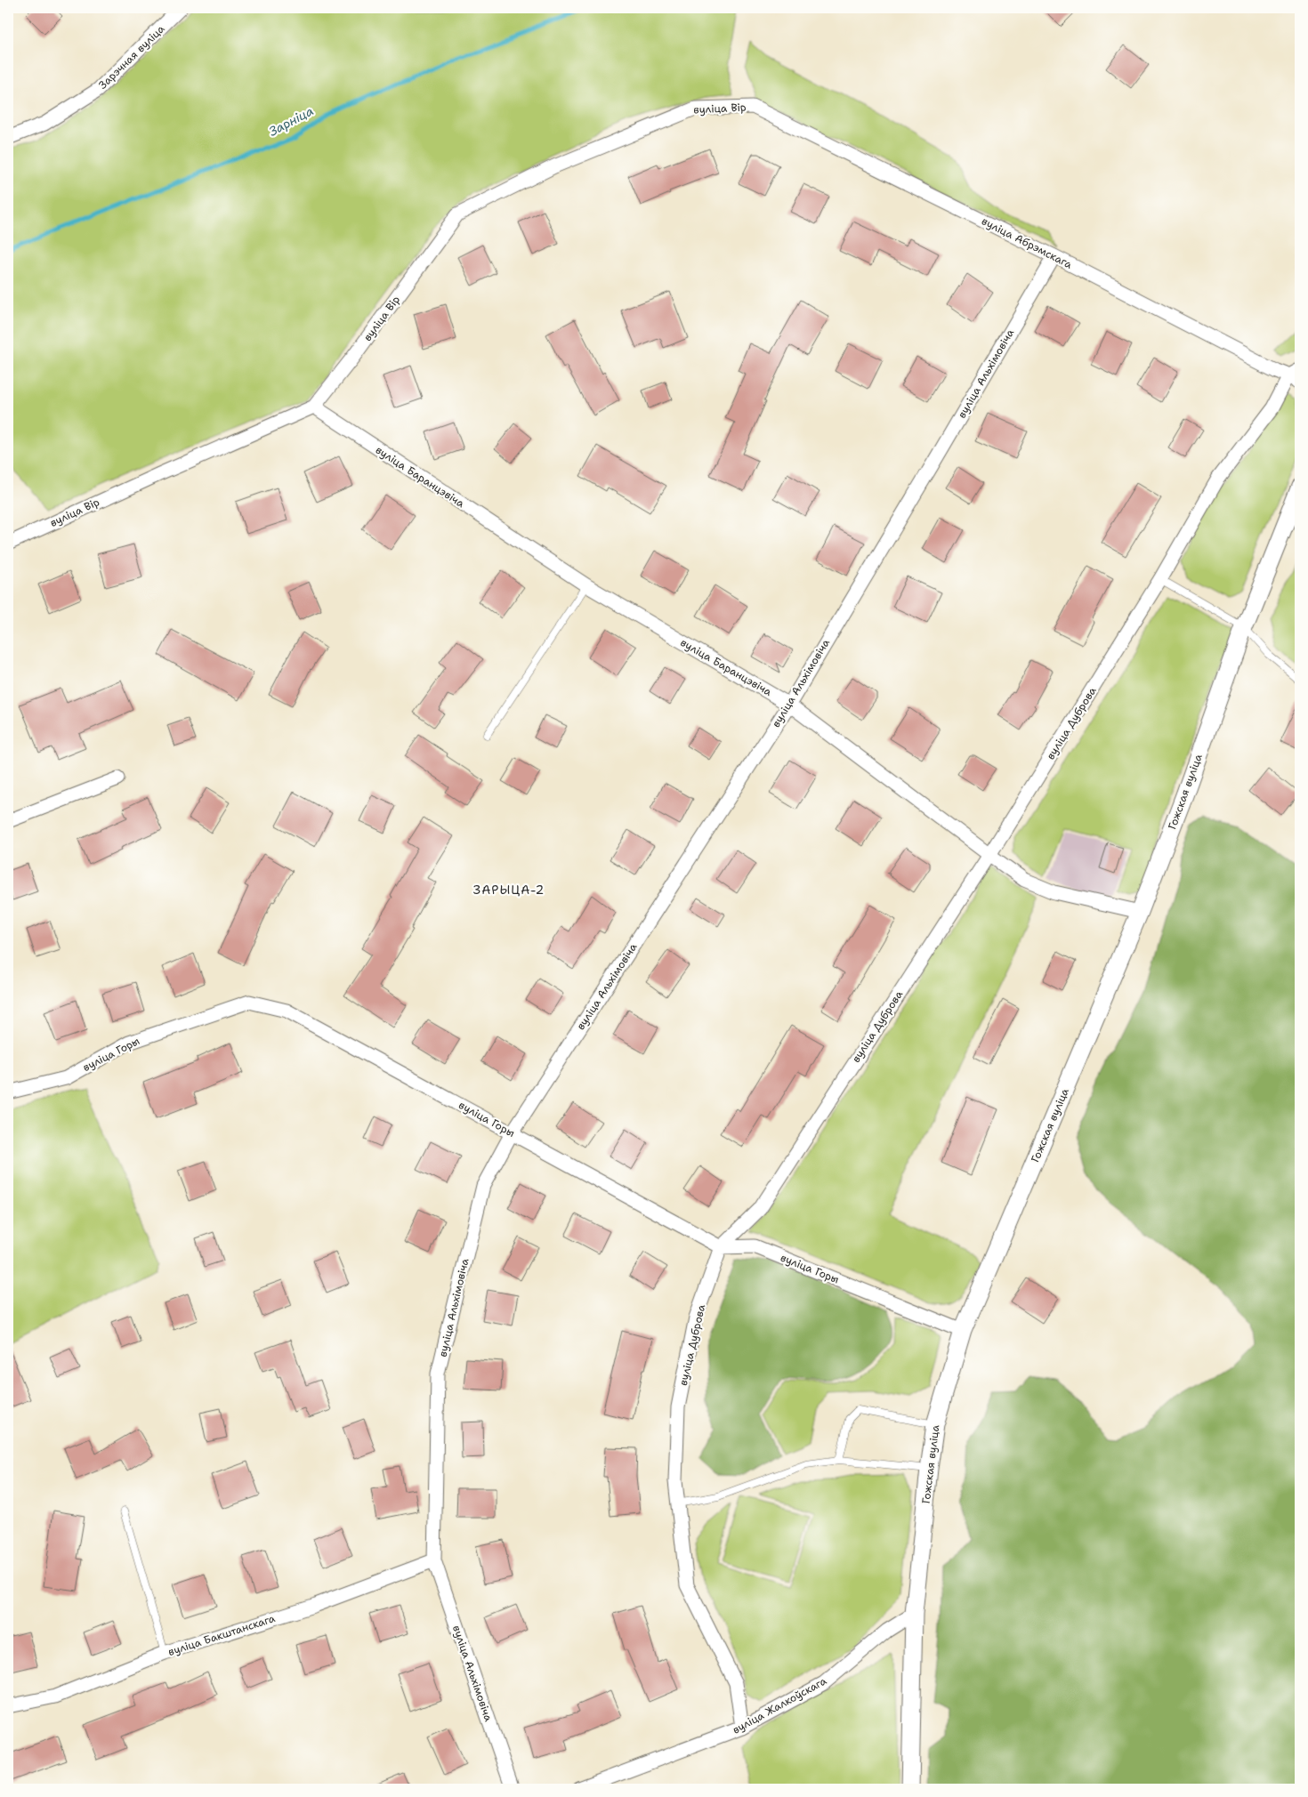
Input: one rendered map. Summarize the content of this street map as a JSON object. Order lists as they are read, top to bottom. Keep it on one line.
{"streets":{"street":["Зарэчная вуліца","вуліца Вір","вуліца Абрэмскага","вуліца Альхімовіча","вуліца Баранцэвіча","вуліца Дуброва","Гожская вуліца","вуліца Горы","вуліца Бакштанскага","вуліца Жалкоўскага"]},"crossings":[["вуліца Вір","вуліца Абрэмскага"],["вуліца Вір","вуліца Баранцэвіча"],["вуліца Абрэмскага","вуліца Альхімовіча"],["вуліца Абрэмскага","вуліца Дуброва"],["вуліца Альхімовіча","вуліца Баранцэвіча"],["вуліца Альхімовіча","вуліца Горы"],["вуліца Альхімовіча","вуліца Бакштанскага"],["вуліца Баранцэвіча","вуліца Дуброва"],["вуліца Баранцэвіча","Гожская вуліца"],["вуліца Дуброва","вуліца Горы"],["вуліца Дуброва","вуліца Жалкоўскага"],["Гожская вуліца","вуліца Горы"],["Гожская вуліца","вуліца Жалкоўскага"]],"districts":["ЗАРЫЦА-2"],"water":["Зарніца"]}
